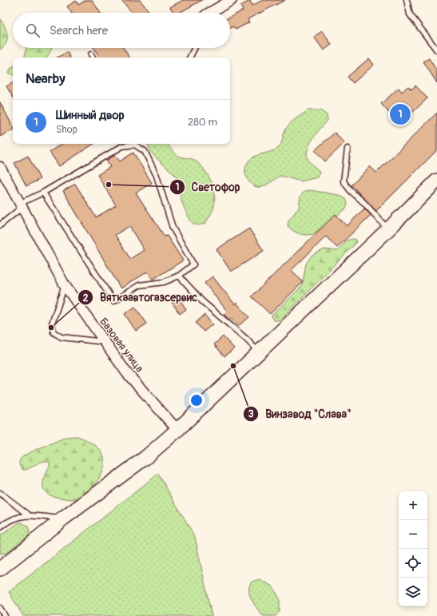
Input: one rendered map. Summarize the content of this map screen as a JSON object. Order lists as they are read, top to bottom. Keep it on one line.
{"streets":{"street":["Базовая улица"]},"places":["Светофор","Вяткаавтогазсервис","Винзавод \"Слава\""],"page":{"search":"Search here","heading":"Nearby","list":[{"mark":"1","name":"Шинный двор","note":"Shop","value":"280 m"}],"pins":"1","map_buttons":["+","−"]}}
